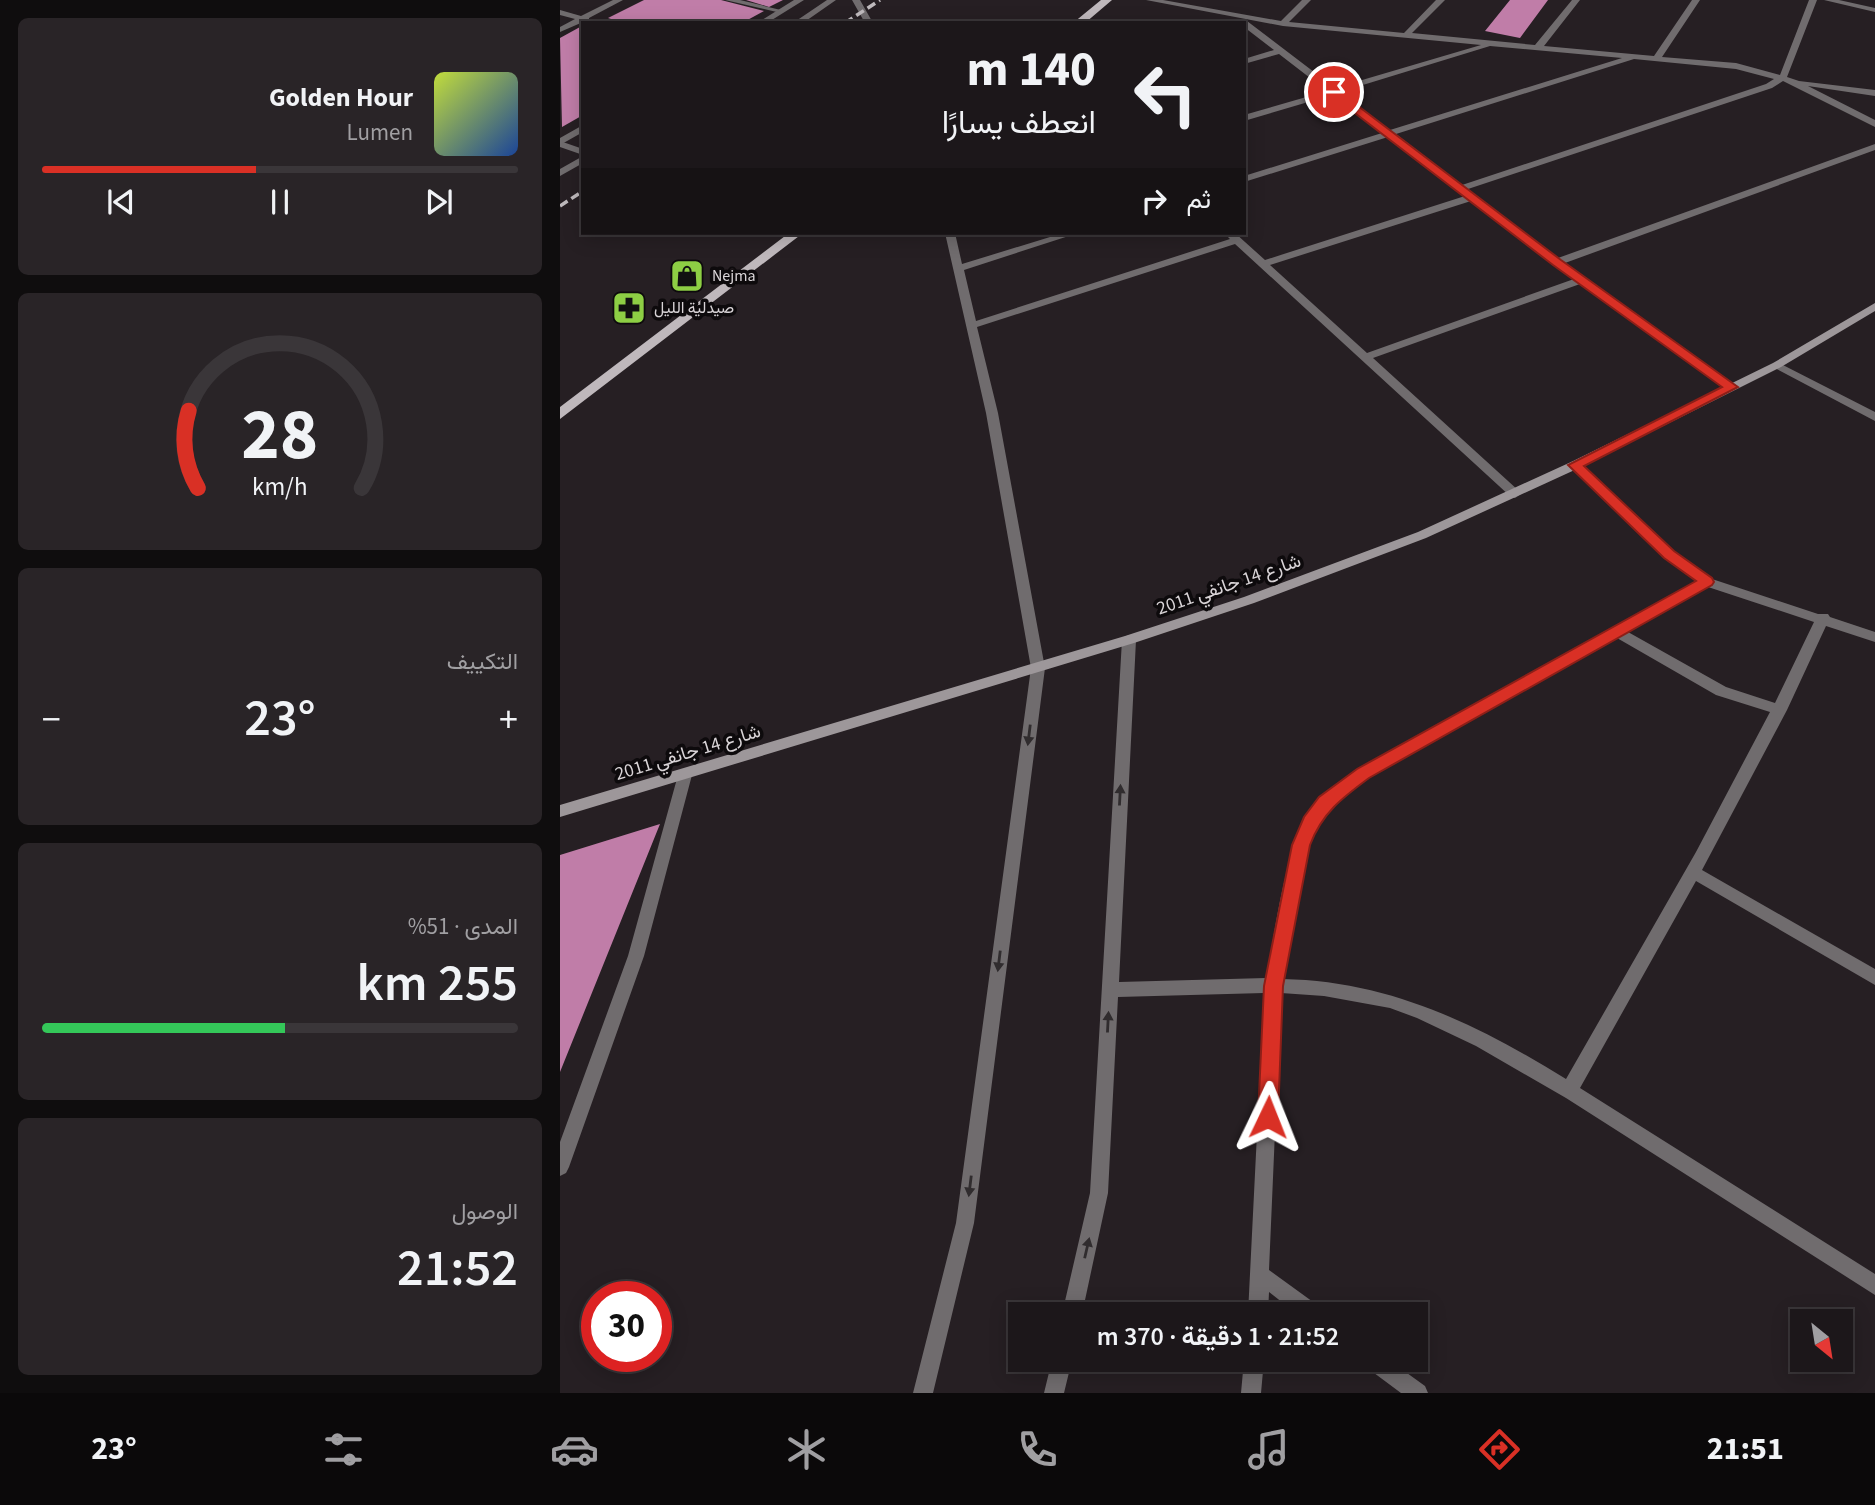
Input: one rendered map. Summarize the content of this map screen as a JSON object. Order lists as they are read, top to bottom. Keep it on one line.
{"streets":{"main road":["شارع 14 جانفي 2011"]},"places":{"shop":["Nejma"],"pharmacy":["صيدلية الليل"]},"north":"bottom right","page":{"turn":["140 m","انعطف يسارًا"],"song":["Golden Hour","Lumen"],"then":"ثم","tile":["التكييف",["المدى · 51%","255 km"],["الوصول","21:52"]],"heat":["−","23°","+"],"limit":"30","trip":"21:52 · 1 دقيقة · 370 m","tabs":["21:51","23°"],"gauge":["28","km/h"]}}
